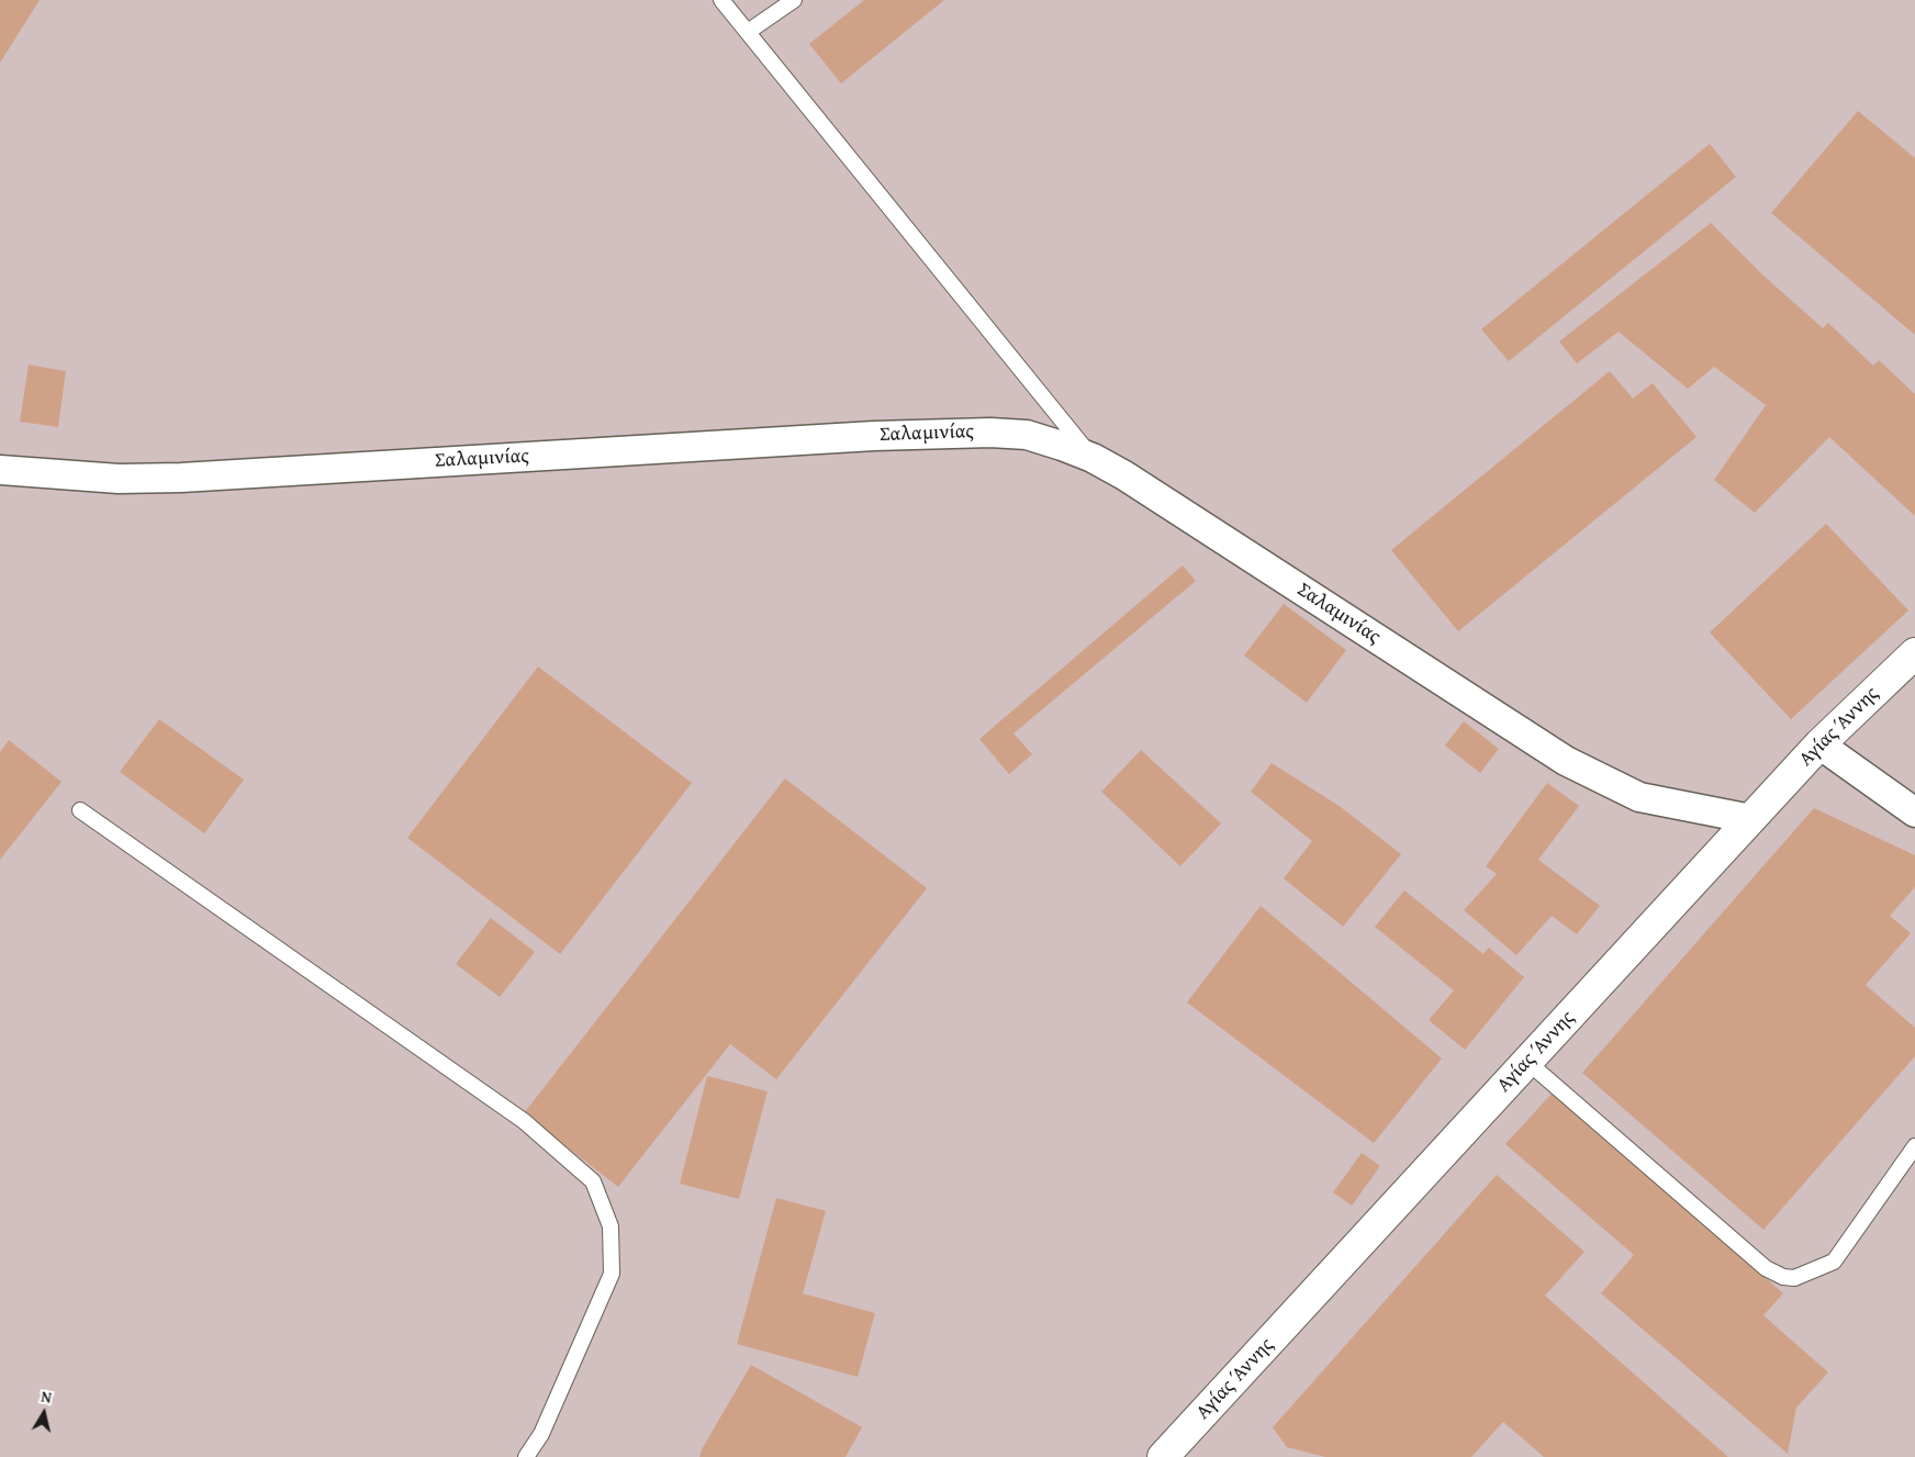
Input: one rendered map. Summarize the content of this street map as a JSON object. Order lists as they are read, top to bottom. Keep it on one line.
{"streets":{"street":["Σαλαμινίας","Αγίας Άννης"]},"crossings":[["Σαλαμινίας","Αγίας Άννης"]],"north":"top"}
